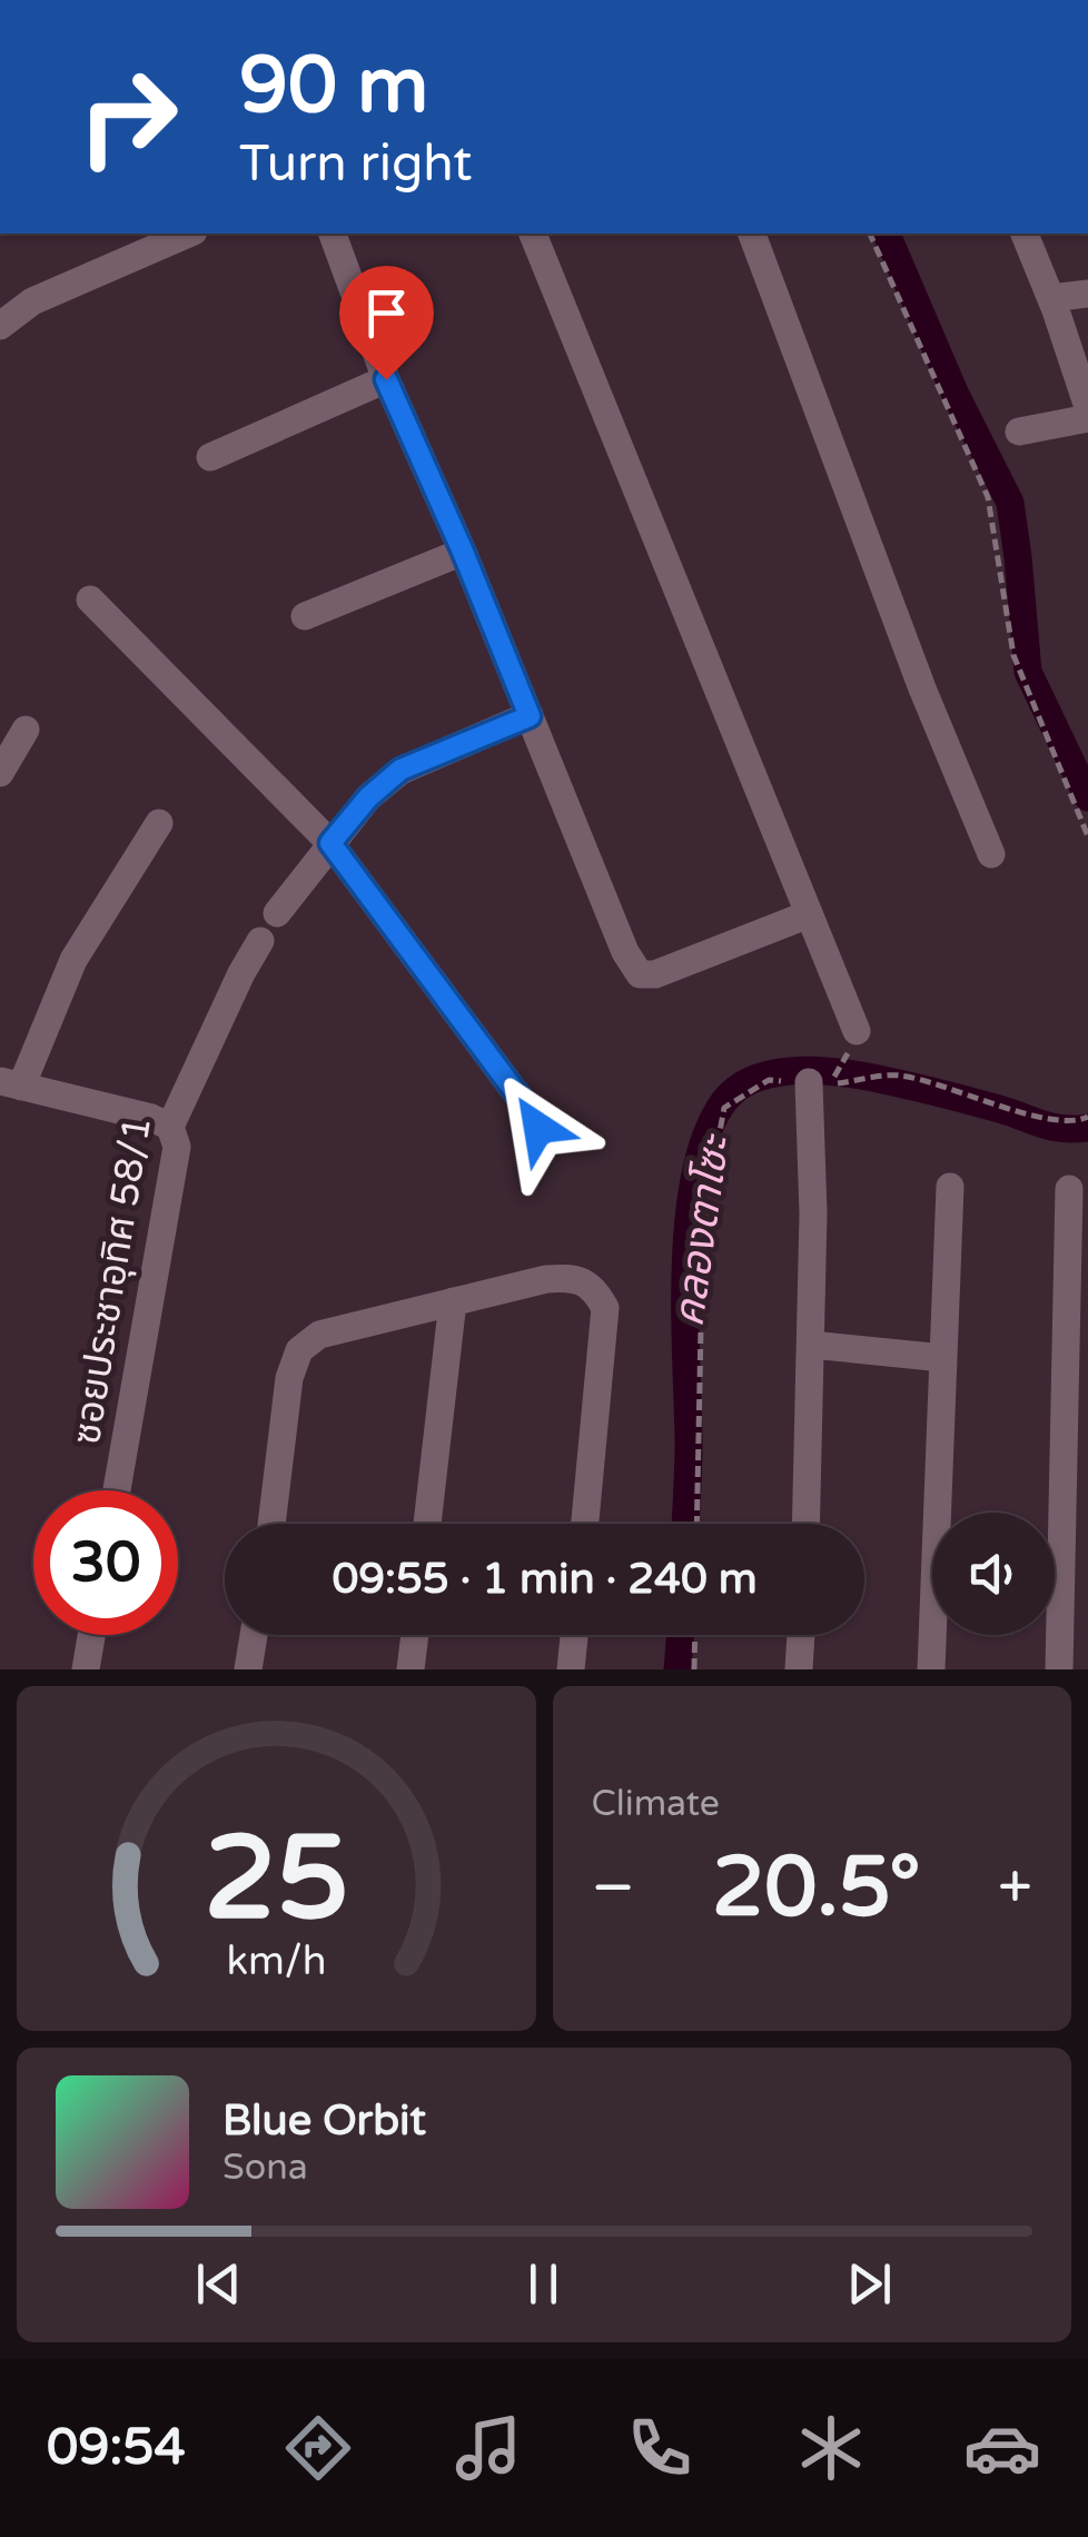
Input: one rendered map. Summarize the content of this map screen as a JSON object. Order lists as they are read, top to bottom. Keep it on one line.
{"streets":{"street":["ซอยประชาอุทิศ 58/1"]},"water":["คลองตาโซะ"],"page":{"turn":["90 m","Turn right"],"limit":"30","trip":"09:55 · 1 min · 240 m","tile":"Climate","heat":["−","20.5°","+"],"song":["Blue Orbit","Sona"],"tabs":"09:54","gauge":["25","km/h"]}}
